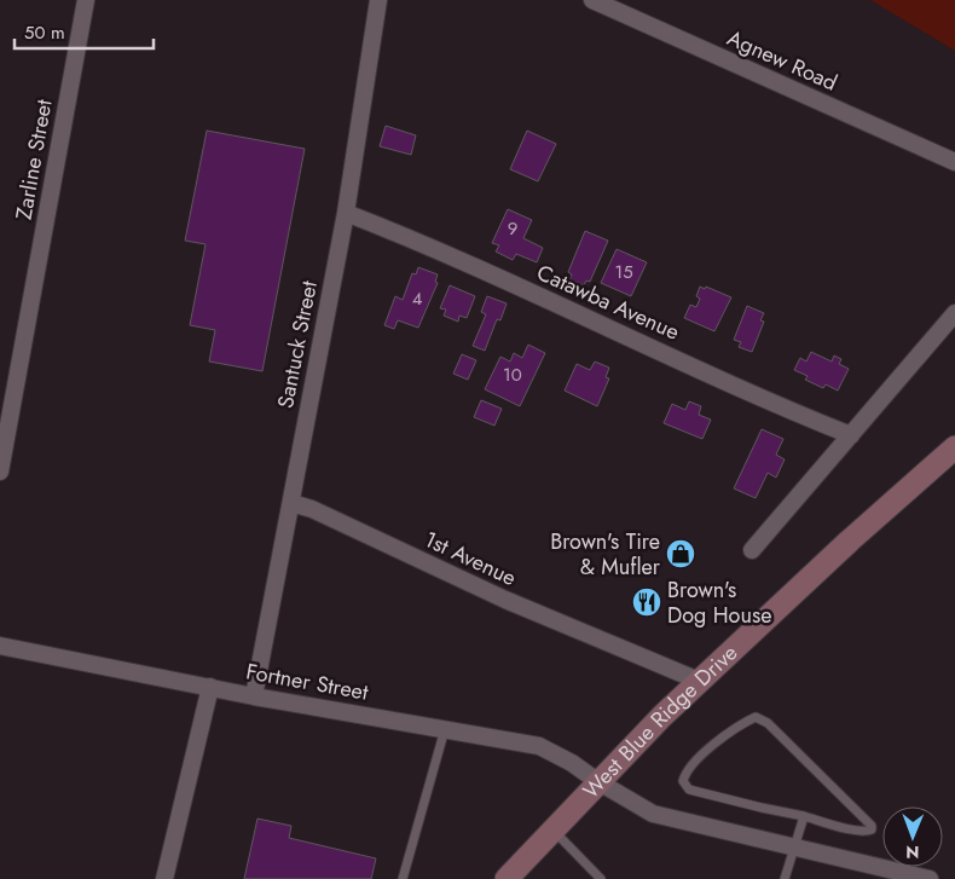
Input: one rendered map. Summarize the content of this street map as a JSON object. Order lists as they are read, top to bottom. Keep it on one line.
{"streets":{"main road":["West Blue Ridge Drive"],"street":["Agnew Road","Zarline Street","Catawba Avenue","Santuck Street","1st Avenue","Fortner Street"]},"crossings":[["Catawba Avenue","Santuck Street"],["Santuck Street","1st Avenue"],["Santuck Street","Fortner Street"],["1st Avenue","West Blue Ridge Drive"],["Fortner Street","West Blue Ridge Drive"]],"places":{"shop":["Brown's Tire & Mufler"],"restaurant":["Brown's Dog House"]},"house_numbers":["9","15","4","10"],"scale_bar":"50 m","north":"bottom"}
